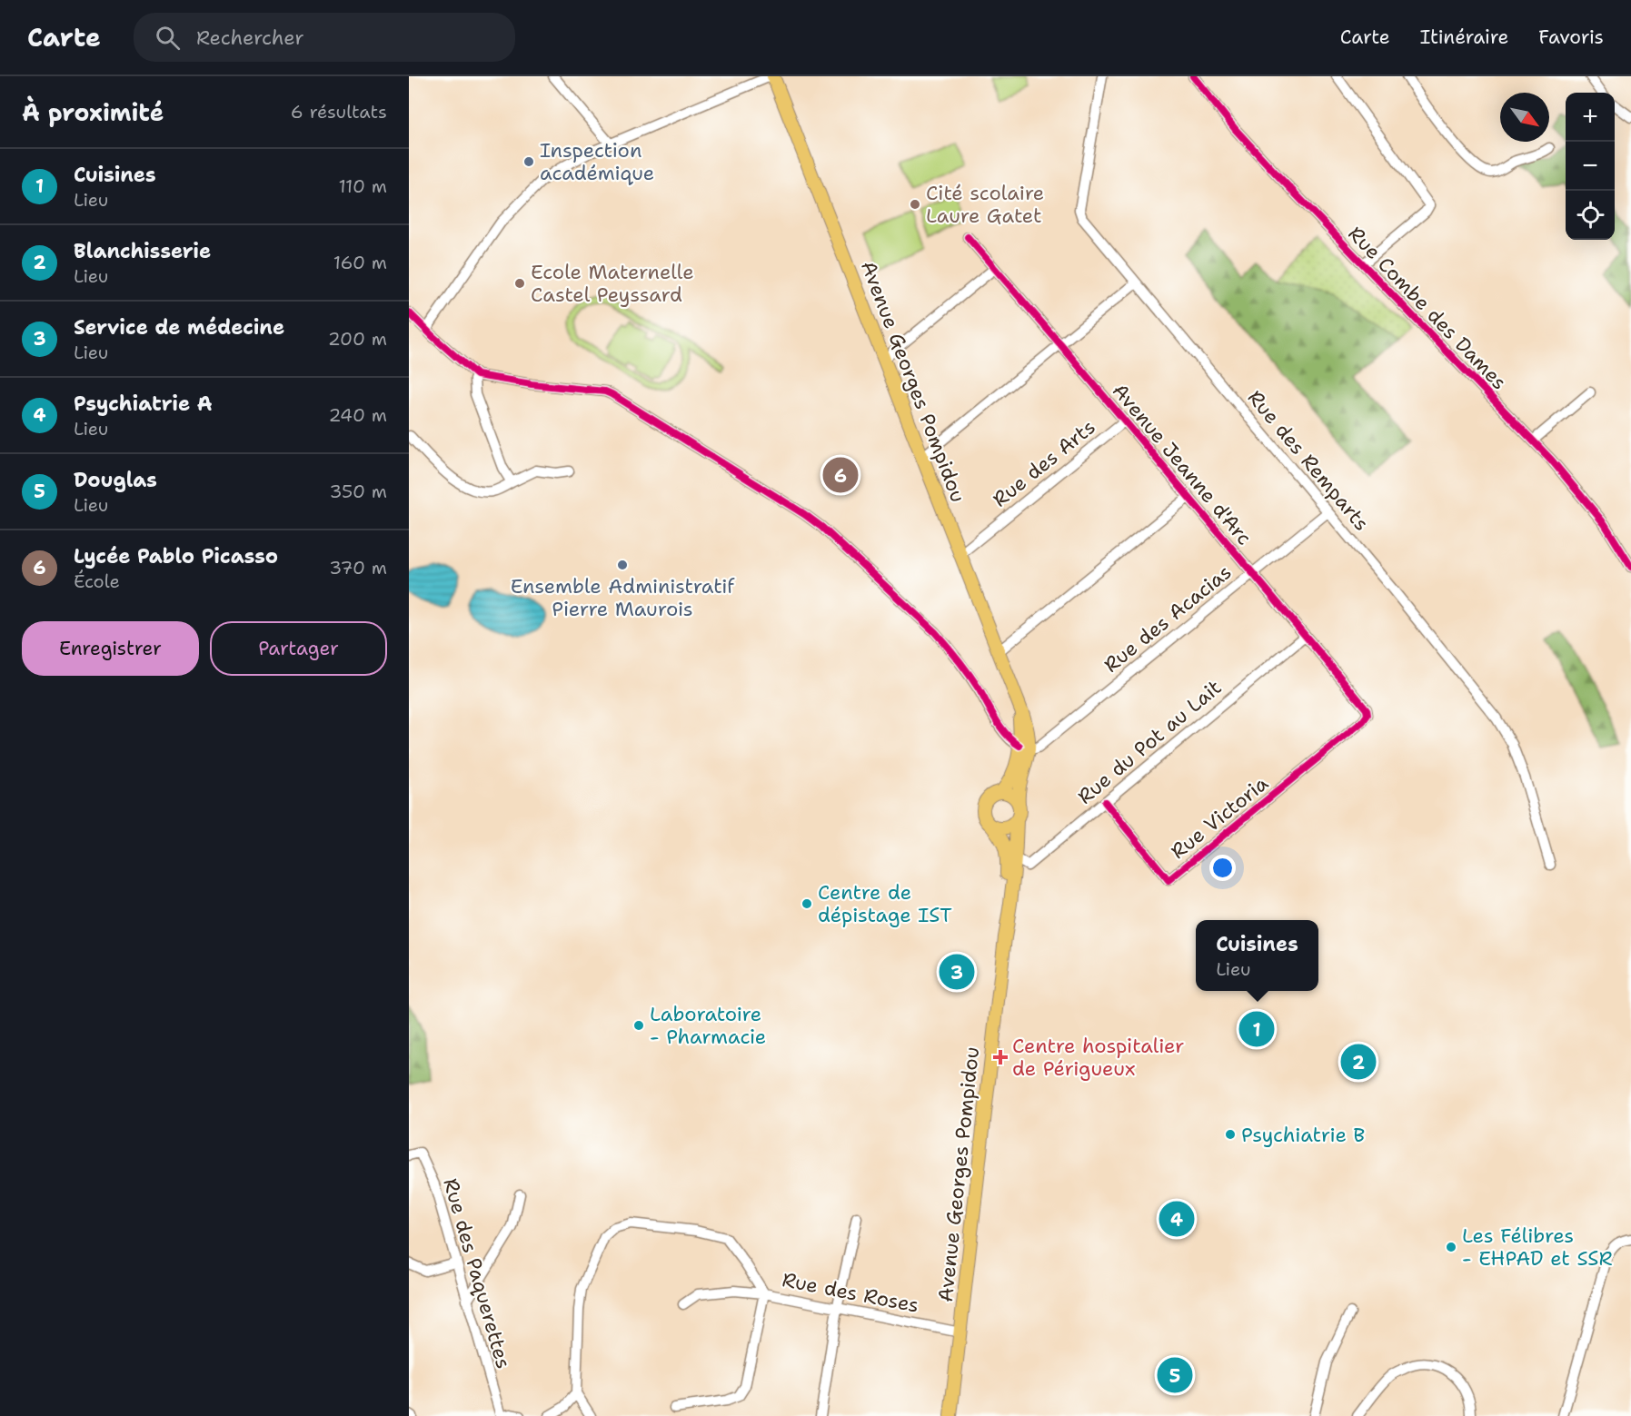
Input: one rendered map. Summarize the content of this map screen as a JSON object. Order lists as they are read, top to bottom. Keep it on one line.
{"streets":{"main road":["Avenue Georges Pompidou"],"street":["Rue Combe des Dames","Rue des Remparts","Rue des Arts","Avenue Jeanne d'Arc","Rue des Acacias","Rue du Pot au Lait","Rue Victoria","Rue des Paquerettes","Rue des Roses"]},"crossings":[["Avenue Georges Pompidou","Rue des Arts"],["Avenue Georges Pompidou","Rue des Acacias"],["Avenue Georges Pompidou","Rue du Pot au Lait"],["Avenue Georges Pompidou","Rue des Roses"],["Rue des Remparts","Rue des Acacias"],["Rue des Arts","Avenue Jeanne d'Arc"],["Avenue Jeanne d'Arc","Rue des Acacias"],["Avenue Jeanne d'Arc","Rue du Pot au Lait"],["Avenue Jeanne d'Arc","Rue Victoria"],["Rue du Pot au Lait","Rue Victoria"]],"places":{"other":["Inspection académique","Cité scolaire Laure Gatet","Ecole Maternelle Castel Peyssard","Ensemble Administratif Pierre Maurois","Centre de dépistage IST","Laboratoire - Pharmacie","Psychiatrie B","Les Félibres - EHPAD et SSR"],"health":["Centre hospitalier de Périgueux"]},"north":"bottom right","page":{"header":"Carte","search":"Rechercher","nav":["Carte","Itinéraire","Favoris"],"heading":["À proximité","6 résultats"],"map_buttons":["+","−"],"list":[{"mark":"1","name":"Cuisines","note":"Lieu","value":"110 m"},{"mark":"2","name":"Blanchisserie","note":"Lieu","value":"160 m"},{"mark":"3","name":"Service de médecine","note":"Lieu","value":"200 m"},{"mark":"4","name":"Psychiatrie A","note":"Lieu","value":"240 m"},{"mark":"5","name":"Douglas","note":"Lieu","value":"350 m"},{"mark":"6","name":"Lycée Pablo Picasso","note":"École","value":"370 m"}],"pins":["6","3","1","2","4","5"],"buttons":["Enregistrer","Partager"],"popup":["Cuisines","Lieu"]}}
